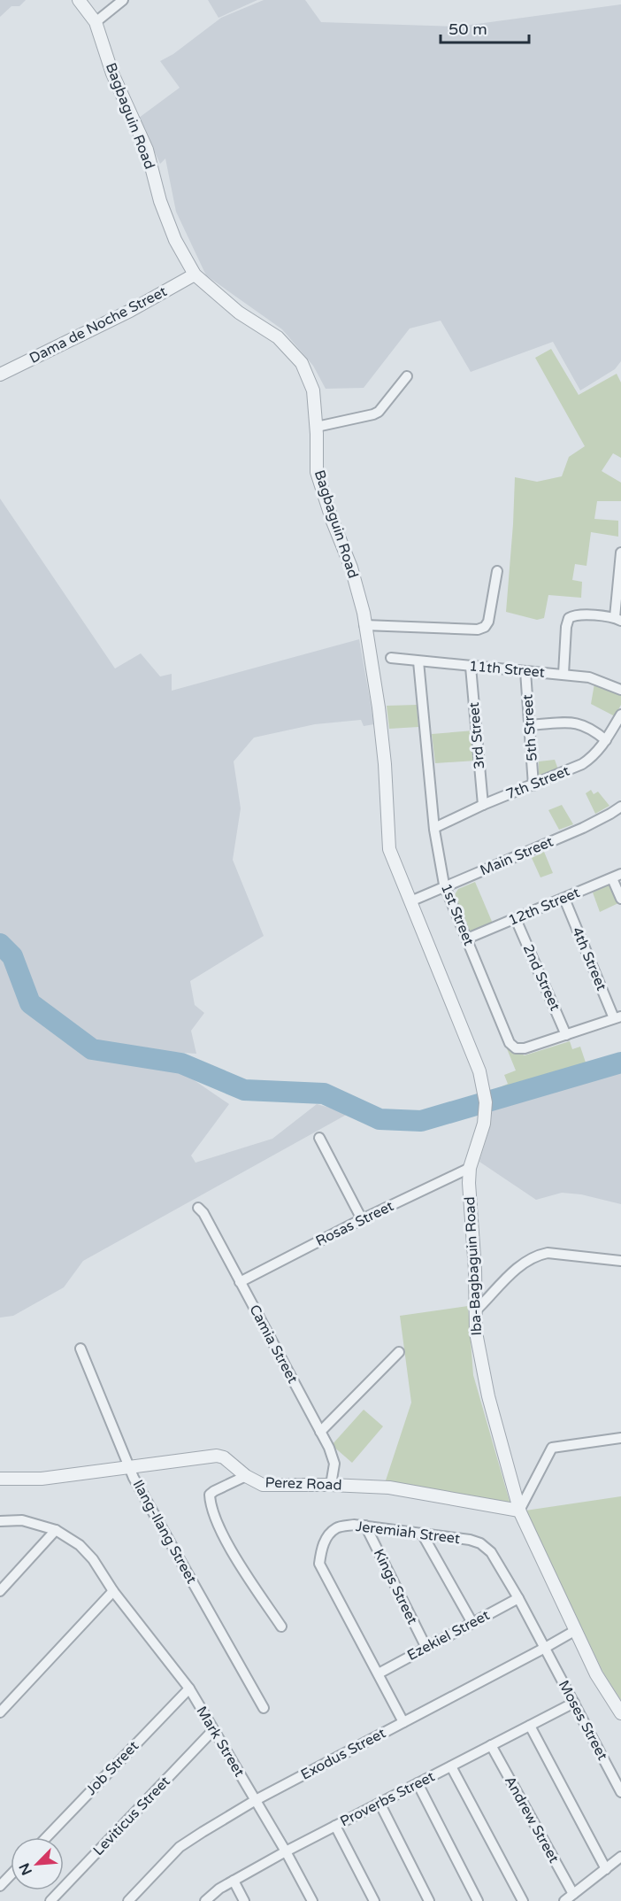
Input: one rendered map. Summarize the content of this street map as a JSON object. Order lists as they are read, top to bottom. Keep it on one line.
{"streets":{"street":["Bagbaguin Road","Dama de Noche Street","11th Street","5th Street","3rd Street","7th Street","Main Street","12th Street","1st Street","4th Street","2nd Street","Rosas Street","Iba-Bagbaguin Road","Camia Street","Perez Road","Ilang-Ilang Street","Jeremiah Street","Kings Street","Ezekiel Street","Moses Street","Mark Street","Exodus Street","Job Street","Proverbs Street","Leviticus Street","Andrew Street"]},"crossings":[["Bagbaguin Road","Dama de Noche Street"],["Bagbaguin Road","Iba-Bagbaguin Road"],["11th Street","5th Street"],["11th Street","3rd Street"],["11th Street","1st Street"],["5th Street","7th Street"],["3rd Street","7th Street"],["7th Street","1st Street"],["Main Street","1st Street"],["Main Street","Iba-Bagbaguin Road"],["12th Street","1st Street"],["12th Street","4th Street"],["12th Street","2nd Street"],["1st Street","4th Street"],["1st Street","2nd Street"],["Rosas Street","Iba-Bagbaguin Road"],["Rosas Street","Camia Street"],["Iba-Bagbaguin Road","Perez Road"],["Iba-Bagbaguin Road","Exodus Street"],["Camia Street","Perez Road"],["Perez Road","Ilang-Ilang Street"],["Jeremiah Street","Kings Street"],["Jeremiah Street","Ezekiel Street"],["Jeremiah Street","Moses Street"],["Jeremiah Street","Exodus Street"],["Kings Street","Ezekiel Street"],["Moses Street","Exodus Street"],["Moses Street","Proverbs Street"],["Mark Street","Exodus Street"],["Mark Street","Job Street"],["Mark Street","Proverbs Street"],["Mark Street","Leviticus Street"],["Proverbs Street","Andrew Street"]],"scale_bar":"50 m","north":"bottom left"}
